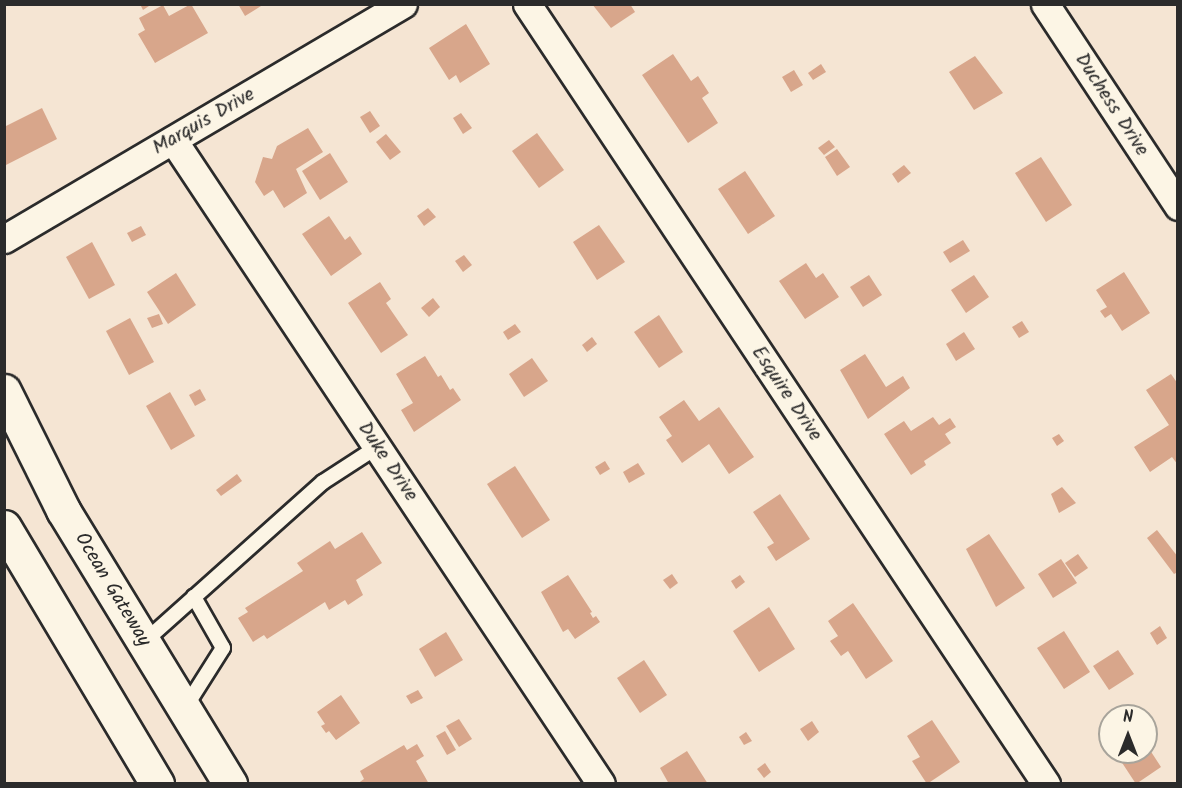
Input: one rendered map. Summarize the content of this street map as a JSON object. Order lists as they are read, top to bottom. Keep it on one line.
{"streets":{"main road":["Ocean Gateway"],"street":["Duchess Drive","Marquis Drive","Esquire Drive","Duke Drive"]},"crossings":[["Marquis Drive","Duke Drive"]],"north":"top"}
